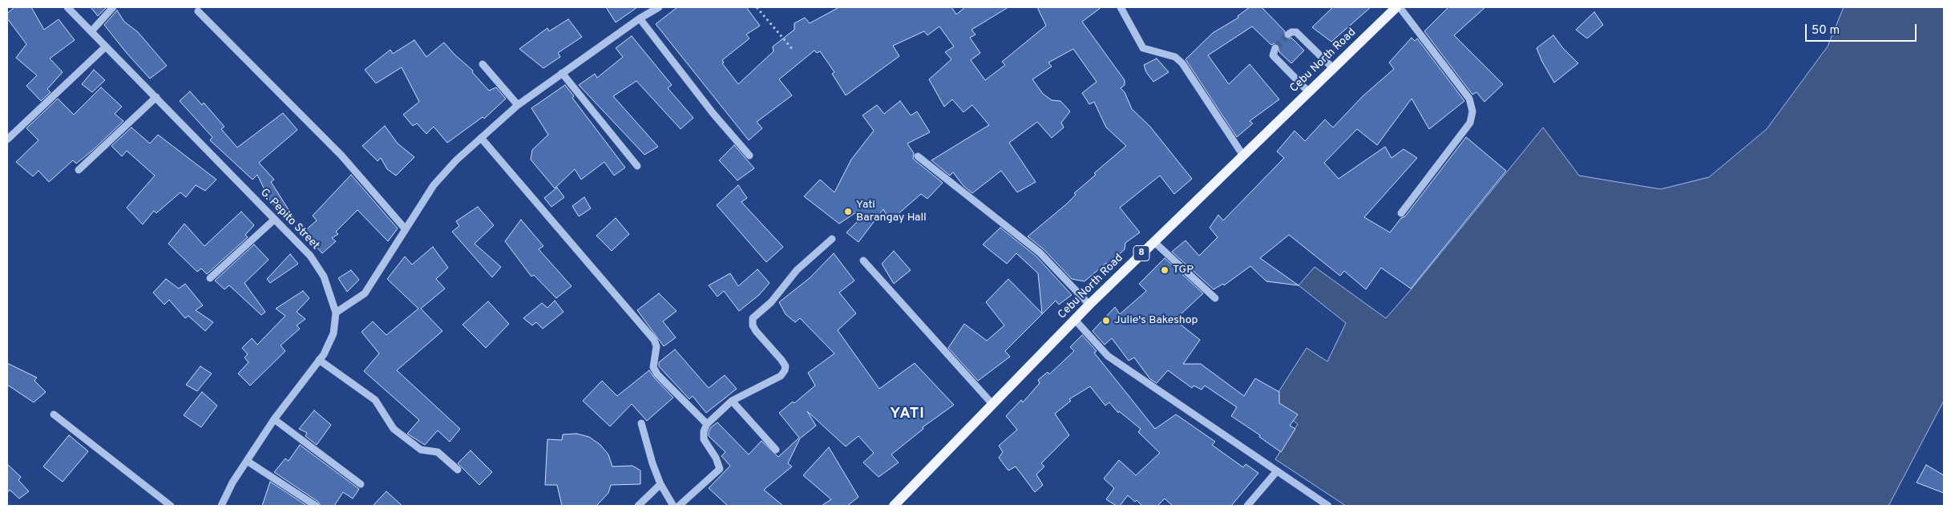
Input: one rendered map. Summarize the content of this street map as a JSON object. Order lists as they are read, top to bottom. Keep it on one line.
{"streets":{"main road":["Cebu North Road","8"],"street":["G. Pepito Street"]},"districts":["YATI"],"places":["Yati Barangay Hall","TGP","Julie's Bakeshop"],"scale_bar":"50 m"}
